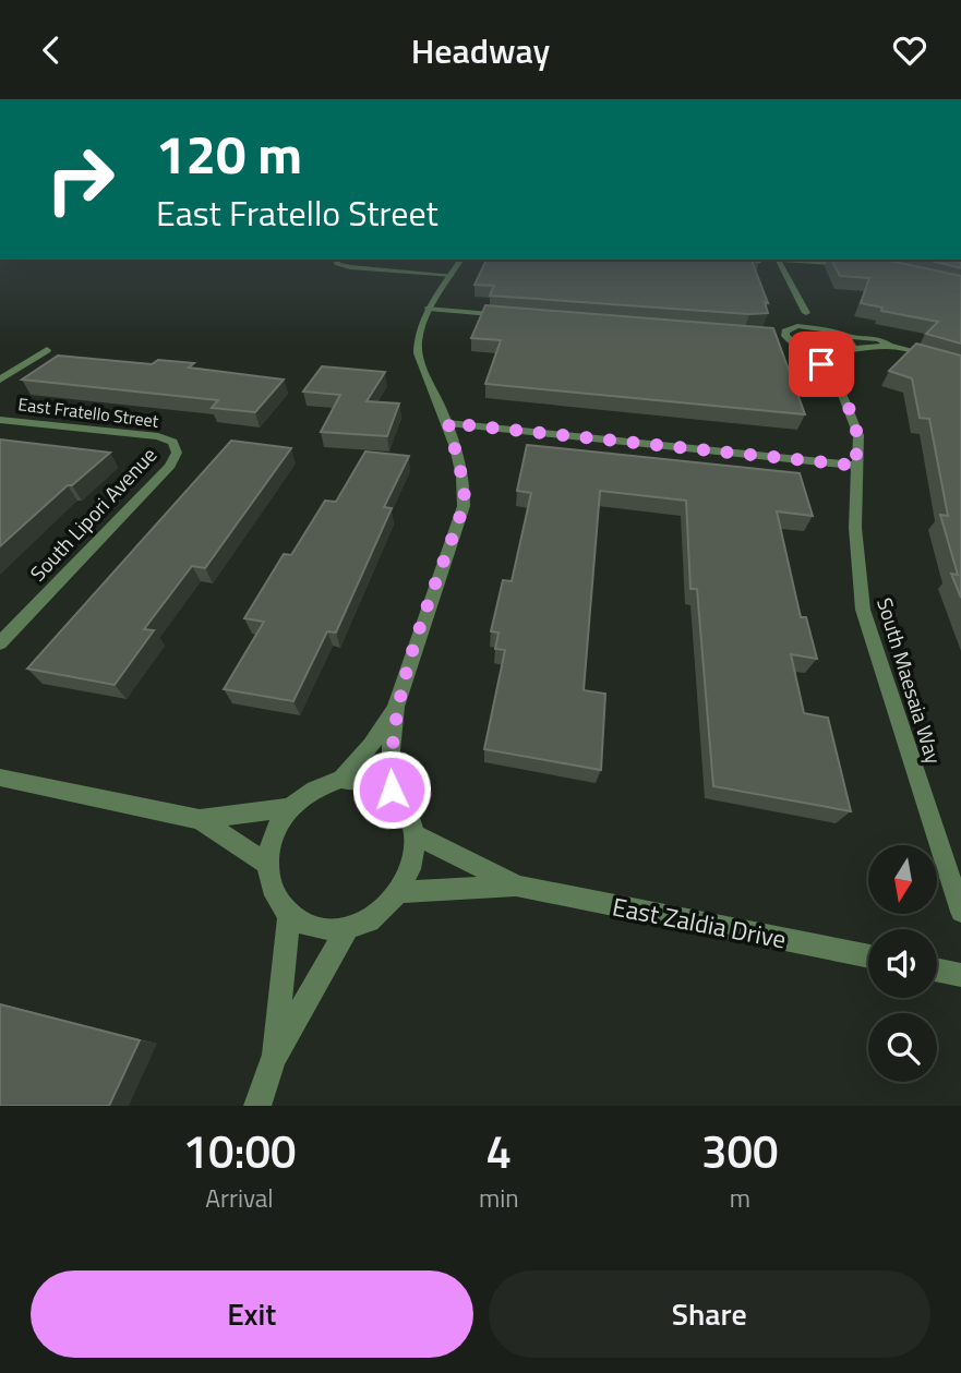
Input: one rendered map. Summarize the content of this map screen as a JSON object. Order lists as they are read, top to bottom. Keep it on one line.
{"streets":{"street":["East Fratello Street","South Lipori Avenue","South Maesaia Way","East Zaldia Drive"]},"crossings":[["East Fratello Street","South Lipori Avenue"]],"north":"bottom","page":{"header":"Headway","turn":["120 m","East Fratello Street"],"eta":["10:00","Arrival","4","min","300","m"],"buttons":["Exit","Share"]}}
